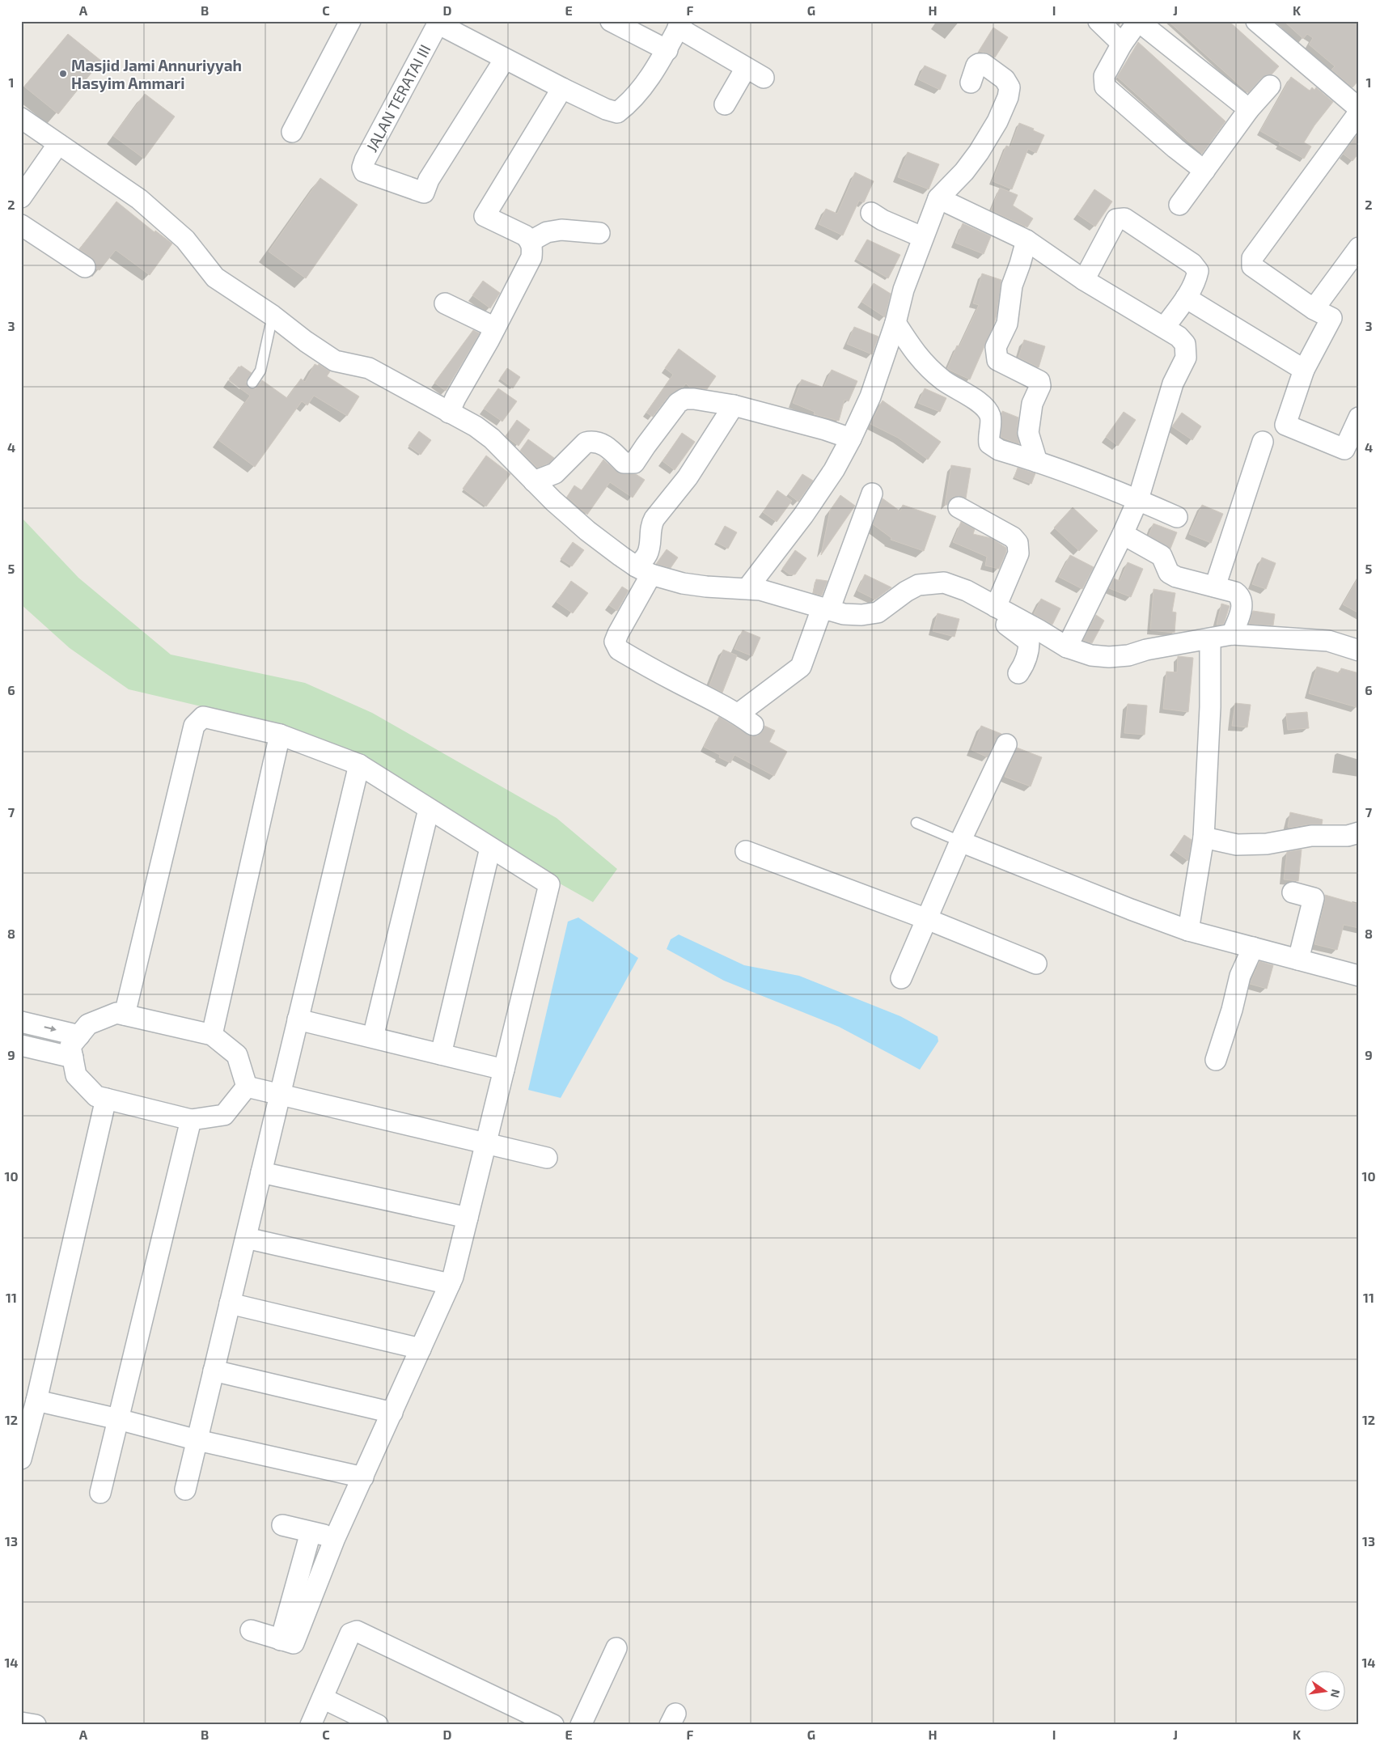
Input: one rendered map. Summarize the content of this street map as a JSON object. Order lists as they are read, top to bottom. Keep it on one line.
{"streets":{"street":["JALAN TERATAI III"]},"places":["Masjid Jami Annuriyyah Hasyim Ammari"],"north":"right","grid":{"columns":["A","B","C","D","E","F","G","H","I","J","K"],"rows":["1","2","3","4","5","6","7","8","9","10","11","12","13","14"]}}
